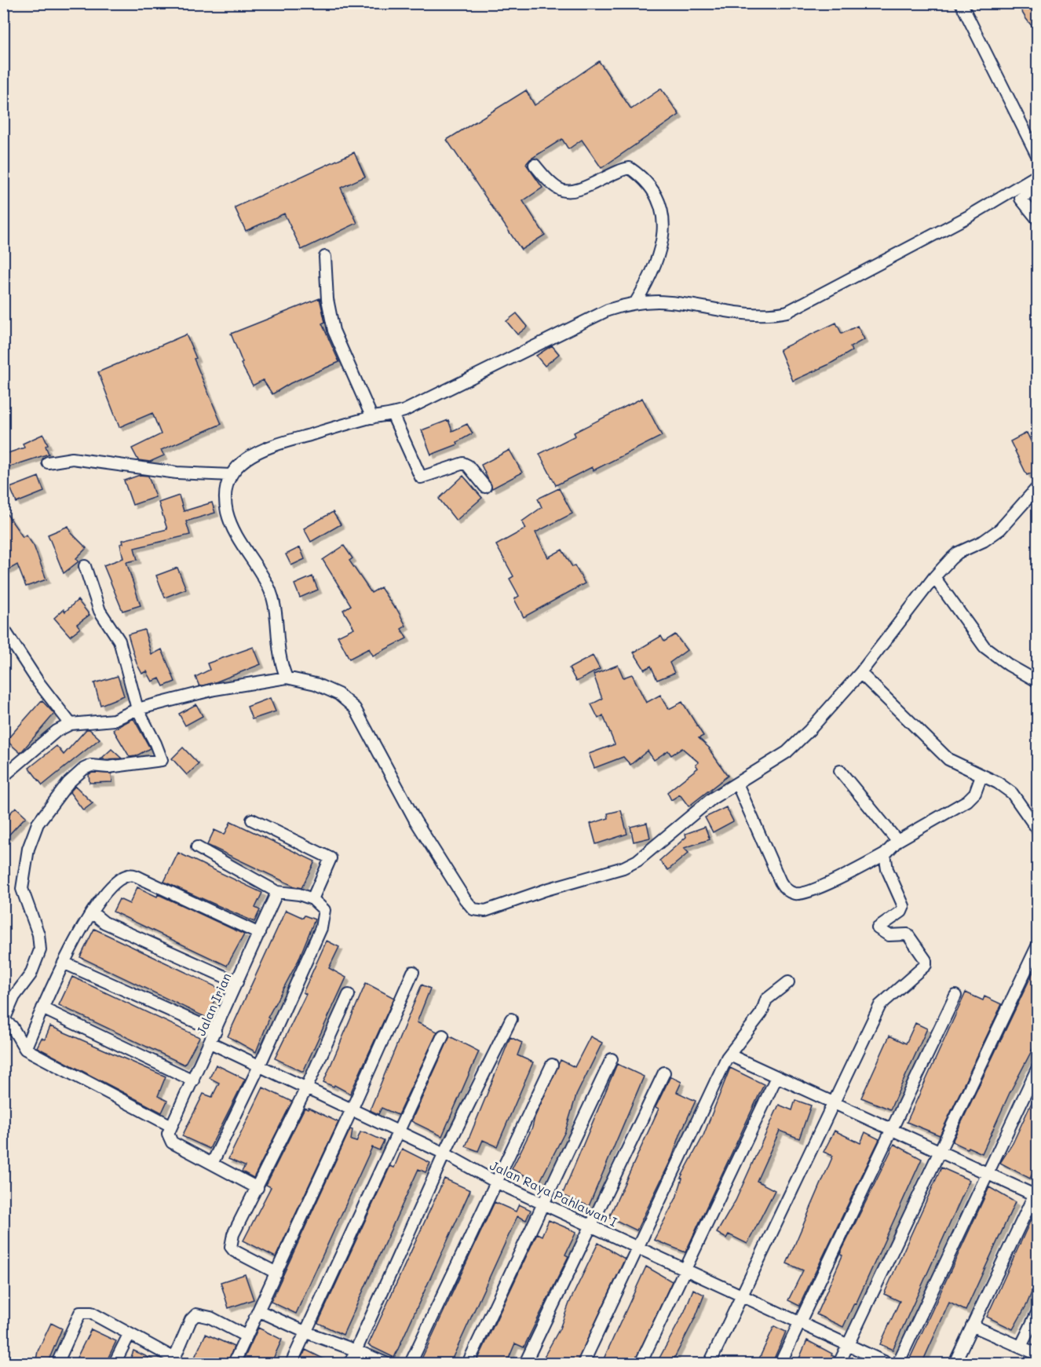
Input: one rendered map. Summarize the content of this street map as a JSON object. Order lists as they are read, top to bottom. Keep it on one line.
{"streets":{"street":["Jalan Irian","Jalan Raya Pahlawan I"]},"crossings":[["Jalan Irian","Jalan Raya Pahlawan I"]]}
